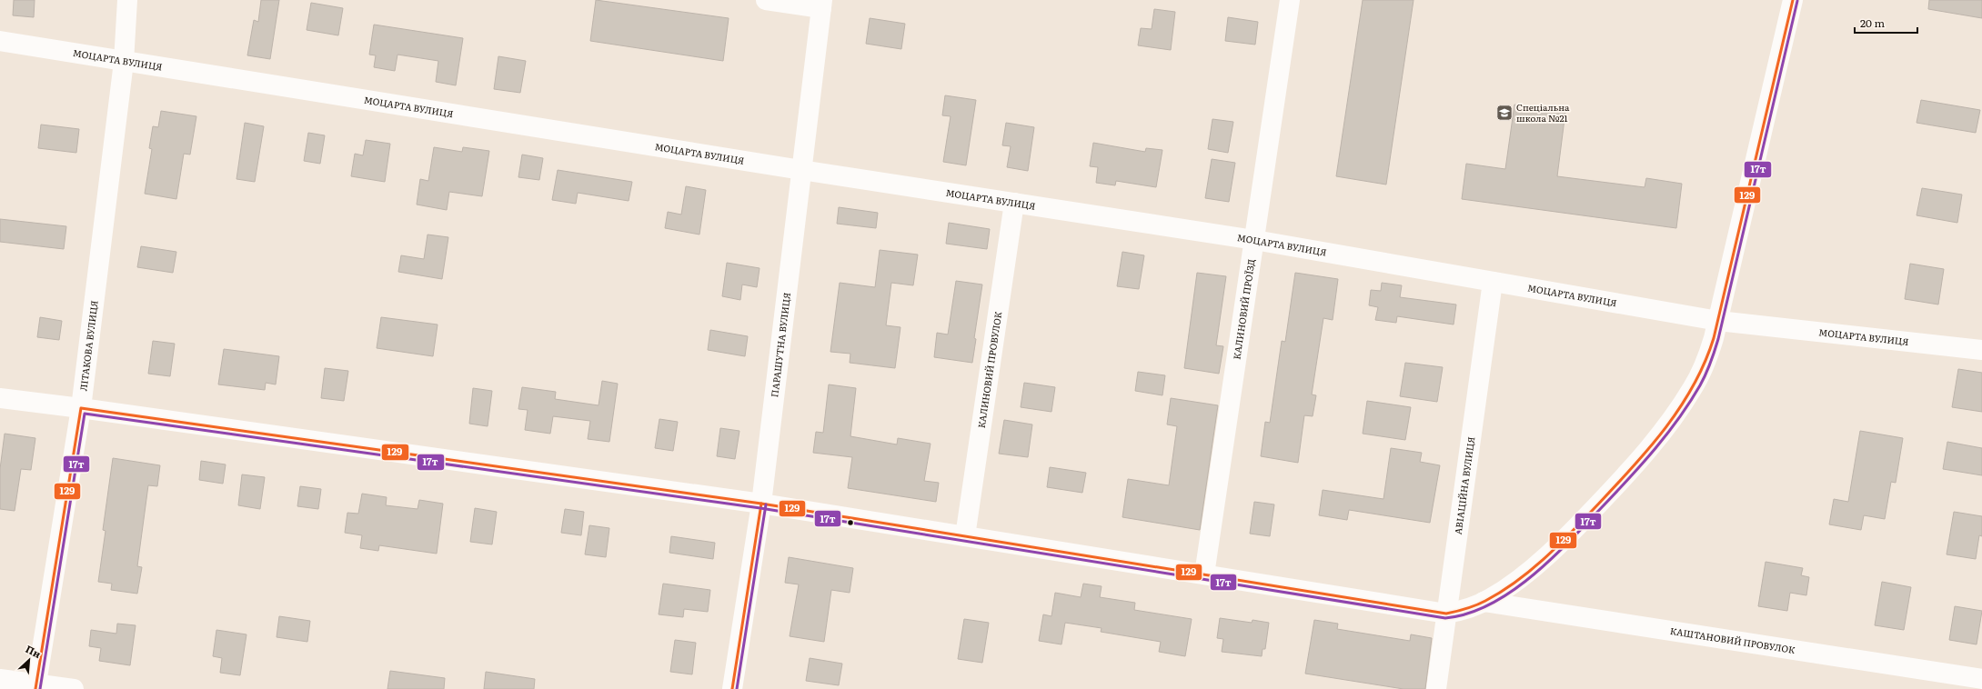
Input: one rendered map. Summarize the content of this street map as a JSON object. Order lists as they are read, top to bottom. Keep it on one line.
{"streets":{"street":["МОЦАРТА ВУЛИЦЯ","КАЛИНОВИЙ ПРОЇЗД","ПАРАШУТНА ВУЛИЦЯ","ЛІТАКОВА ВУЛИЦЯ","КАЛИНОВИЙ ПРОВУЛОК","АВІАЦІЙНА ВУЛИЦЯ","КАШТАНОВИЙ ПРОВУЛОК"]},"crossings":[["МОЦАРТА ВУЛИЦЯ","КАЛИНОВИЙ ПРОЇЗД"],["МОЦАРТА ВУЛИЦЯ","ПАРАШУТНА ВУЛИЦЯ"],["МОЦАРТА ВУЛИЦЯ","ЛІТАКОВА ВУЛИЦЯ"],["МОЦАРТА ВУЛИЦЯ","КАЛИНОВИЙ ПРОВУЛОК"],["МОЦАРТА ВУЛИЦЯ","АВІАЦІЙНА ВУЛИЦЯ"]],"places":{"school or university":["Спеціальна школа №21"]},"lines":["transit line 129","transit line 17т"],"scale_bar":"20 m","north":"top right"}
